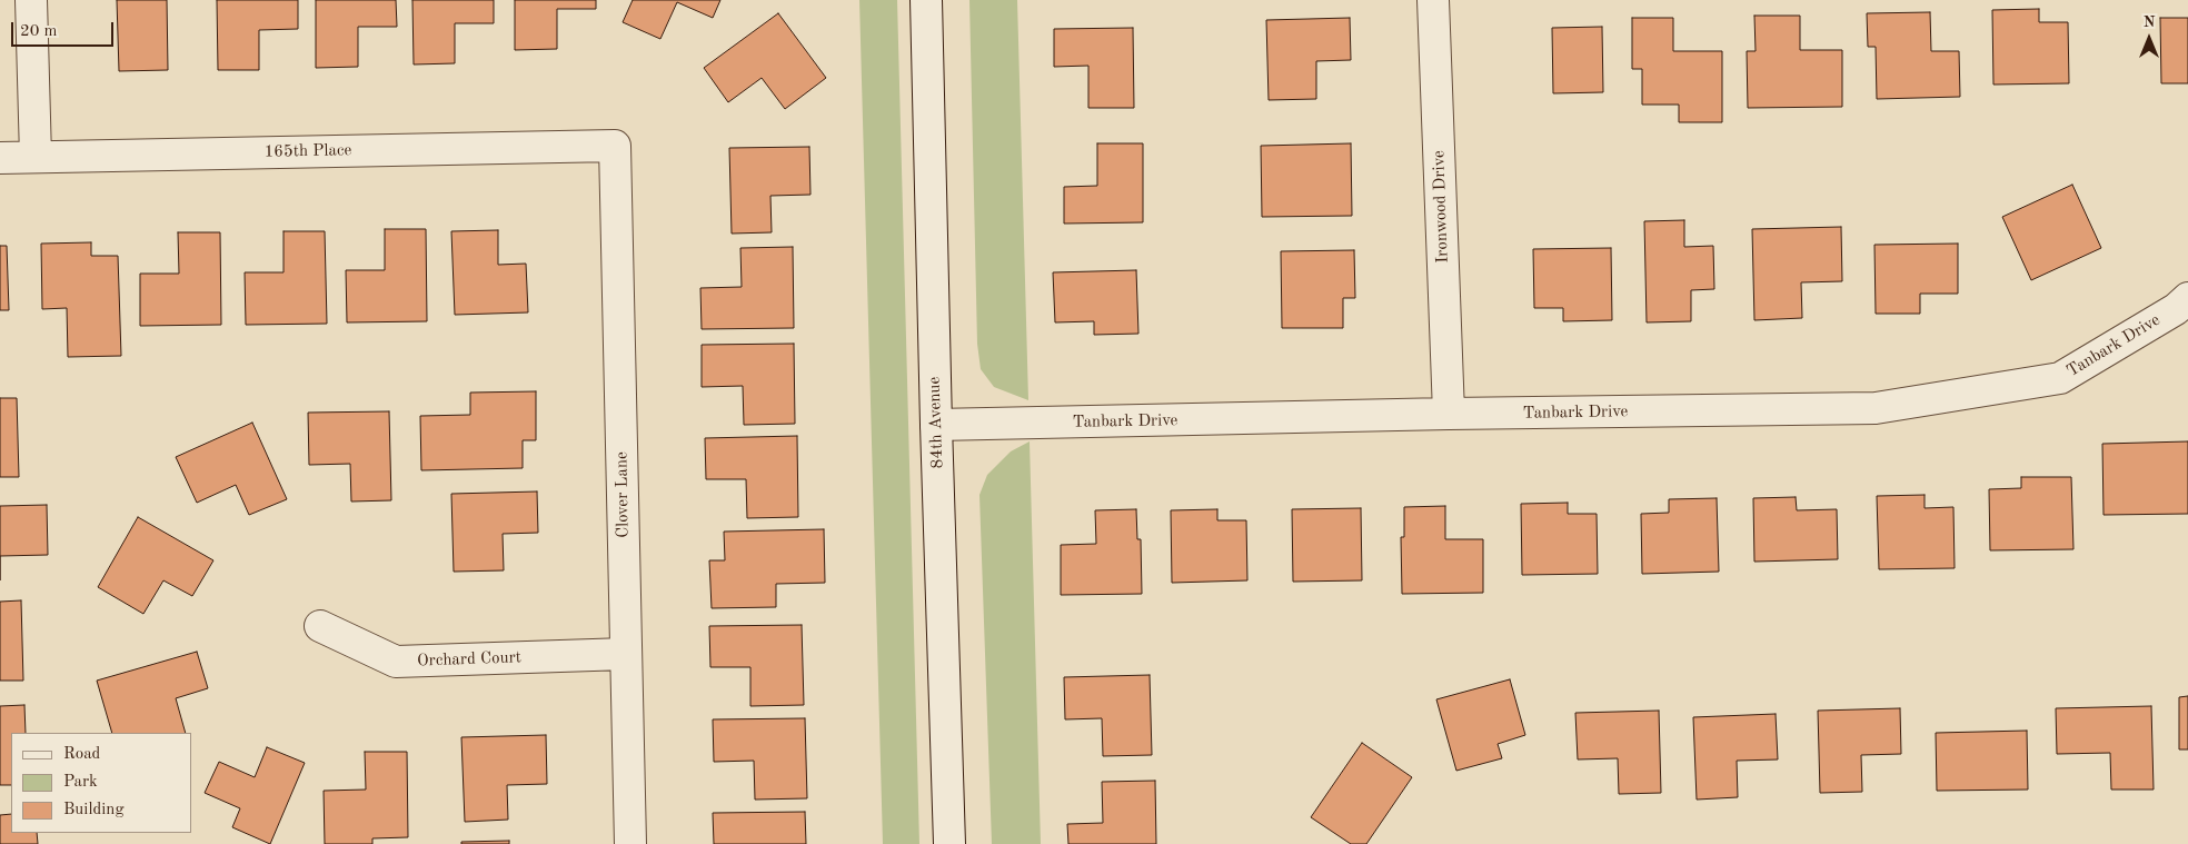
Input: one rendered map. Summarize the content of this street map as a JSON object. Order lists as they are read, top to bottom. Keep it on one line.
{"streets":{"street":["165th Place","Ironwood Drive","Tanbark Drive","84th Avenue","Clover Lane","Orchard Court"]},"crossings":[["165th Place","Clover Lane"],["Ironwood Drive","Tanbark Drive"],["Tanbark Drive","84th Avenue"],["Clover Lane","Orchard Court"]],"legend":["Road","Park","Building"],"scale_bar":"20 m","north":"top"}
